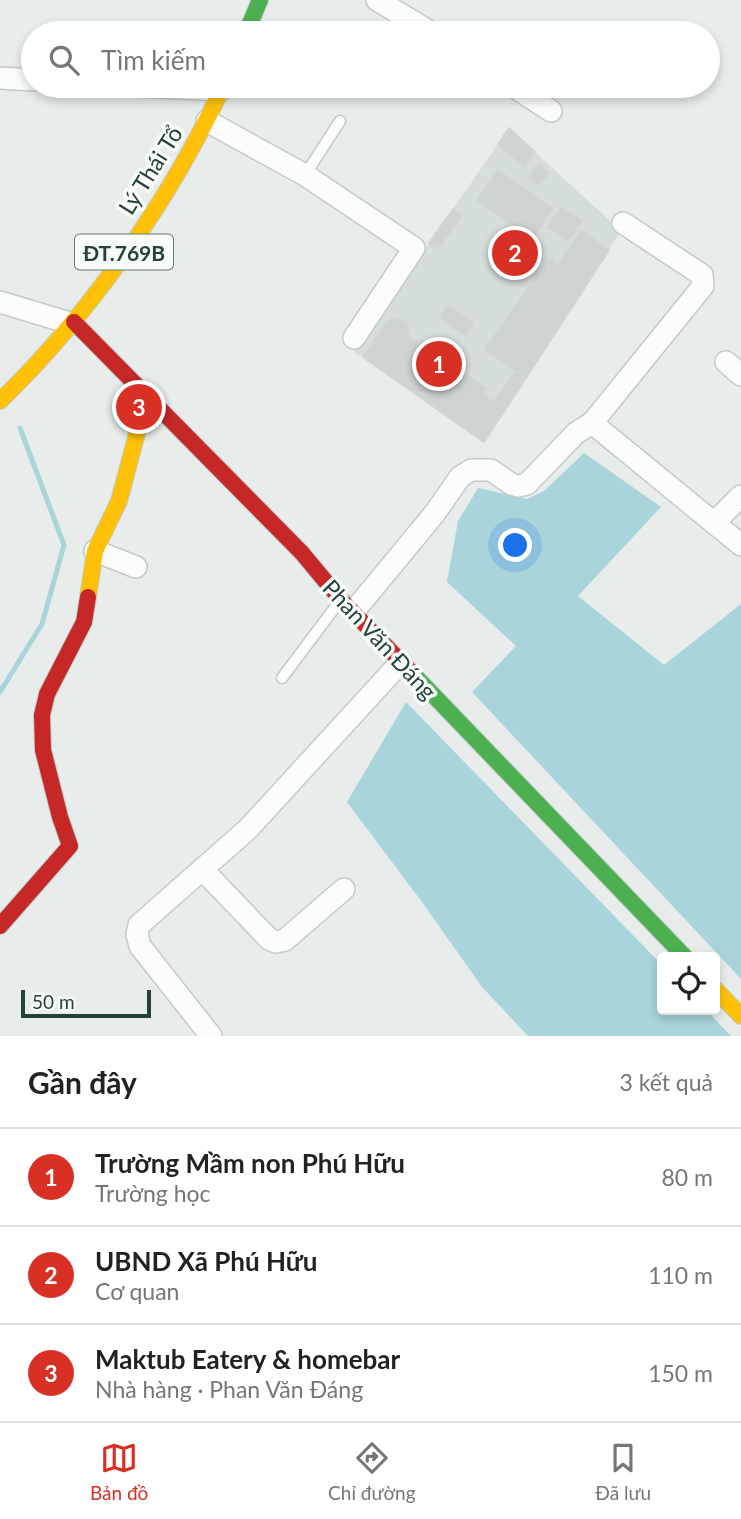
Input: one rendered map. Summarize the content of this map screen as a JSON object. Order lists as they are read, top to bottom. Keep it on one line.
{"streets":{"street":["Lý Thái Tổ","ĐT.769B","Phan Văn Đáng"]},"crossings":[["Lý Thái Tổ","Phan Văn Đáng"]],"scale_bar":"50 m","page":{"search":"Tìm kiếm","pins":["2","1","3"],"scale":"50 m","heading":["Gần đây","3 kết quả"],"list":[{"mark":"1","name":"Trường Mầm non Phú Hữu","note":"Trường học","value":"80 m"},{"mark":"2","name":"UBND Xã Phú Hữu","note":"Cơ quan","value":"110 m"},{"mark":"3","name":"Maktub Eatery & homebar","note":"Nhà hàng · Phan Văn Đáng","value":"150 m"}],"nav":["Bản đồ","Chỉ đường","Đã lưu"]}}
